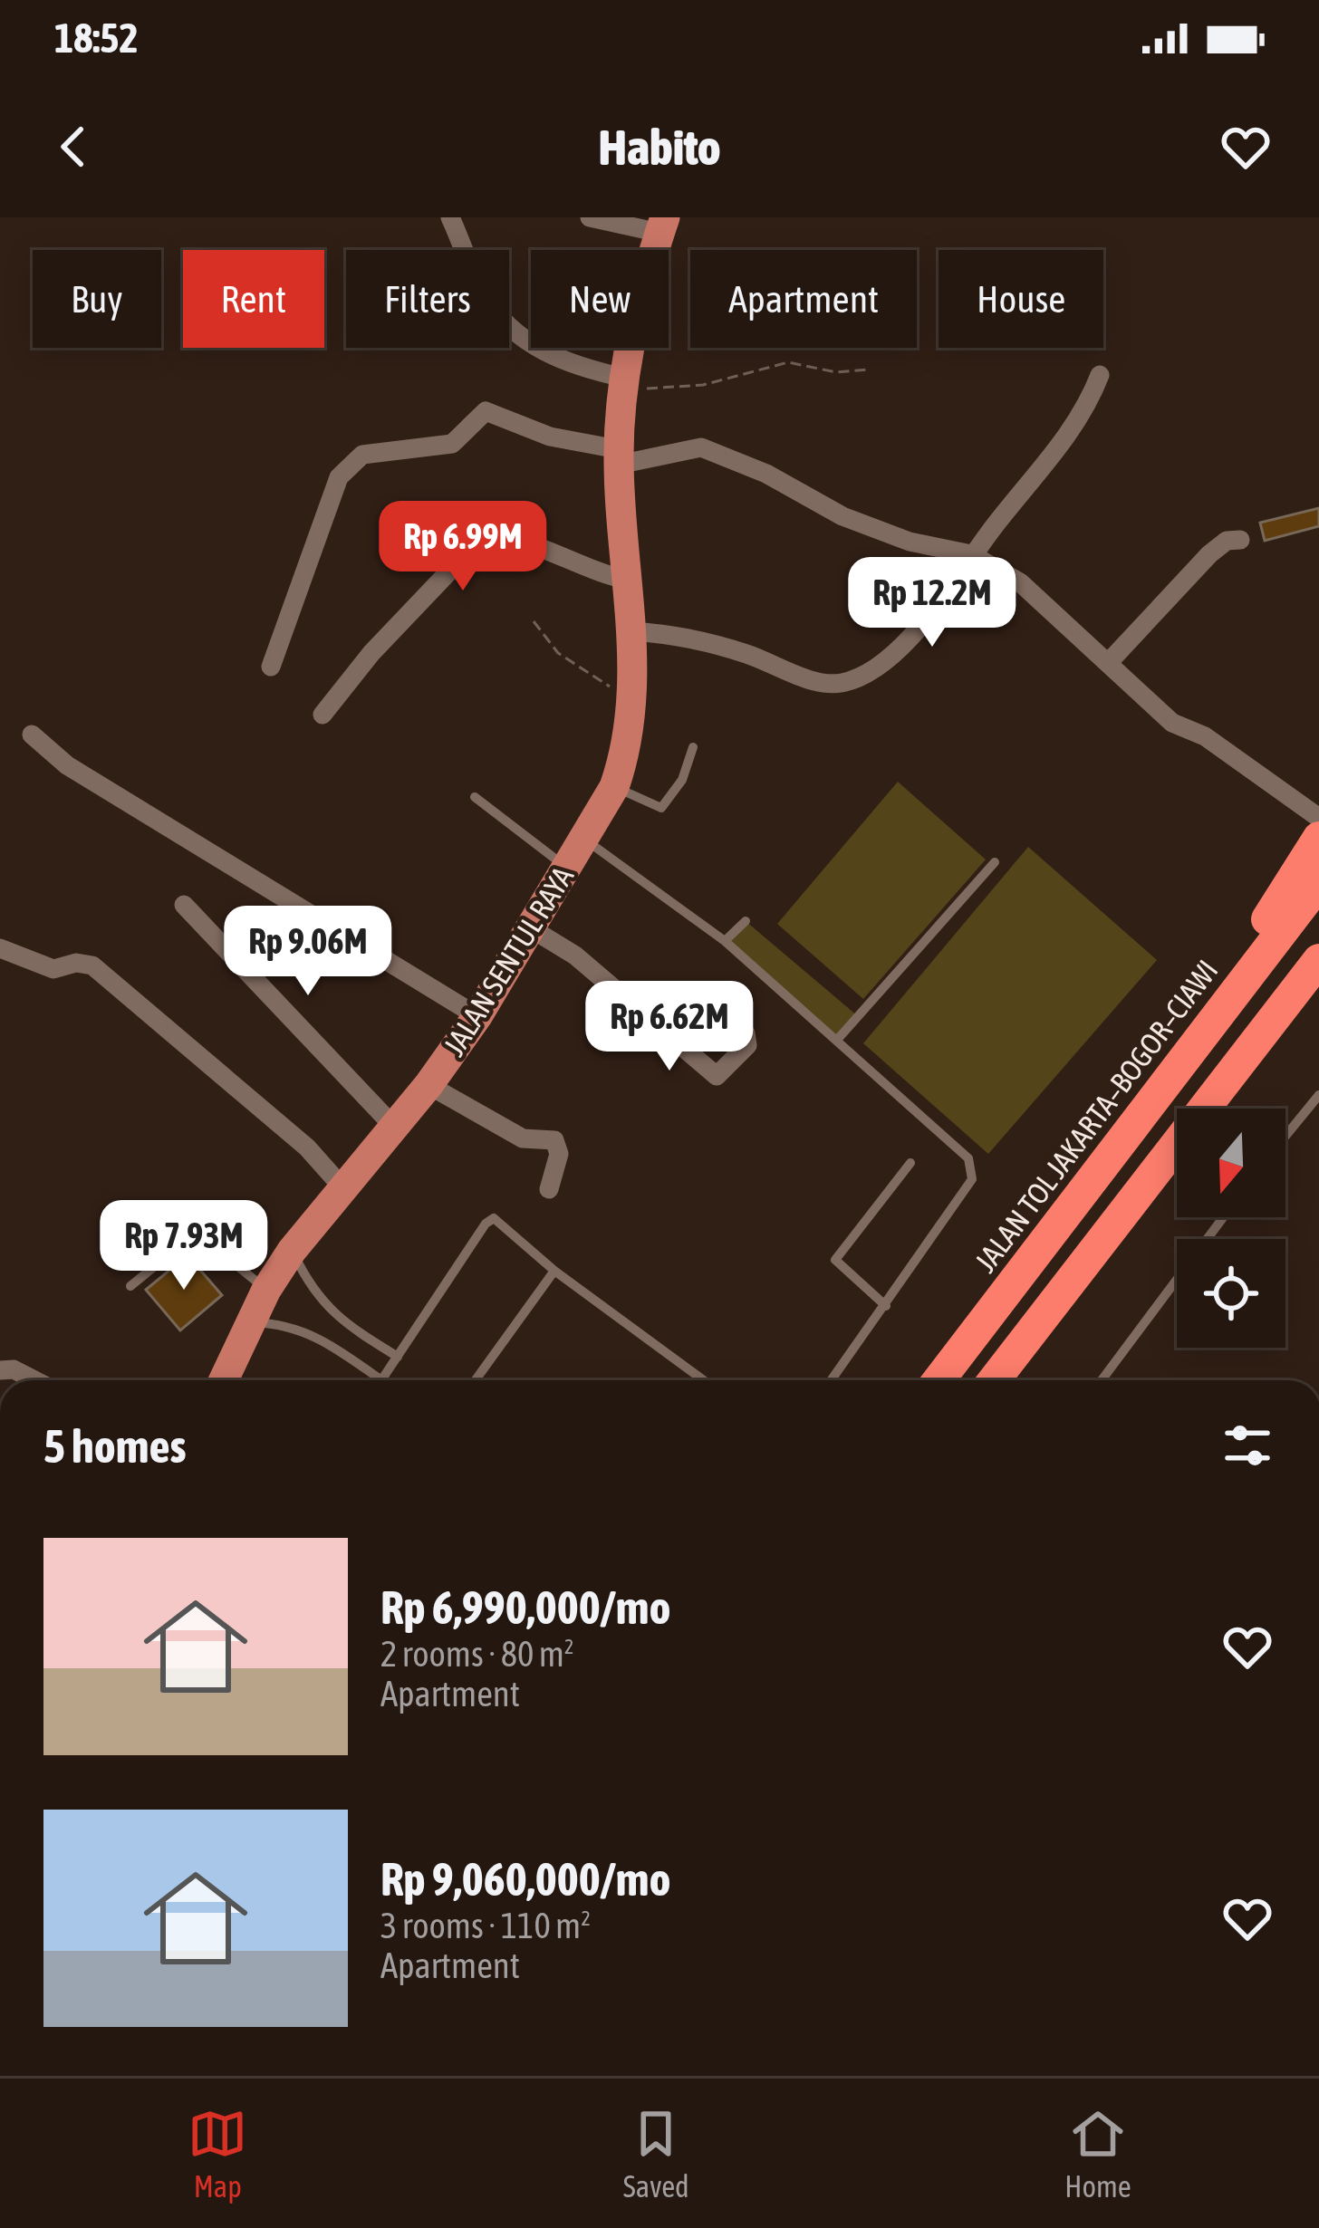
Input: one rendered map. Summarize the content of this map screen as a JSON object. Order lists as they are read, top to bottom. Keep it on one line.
{"streets":{"highway":["JALAN TOL JAKARTA–BOGOR–CIAWI"],"main road":["JALAN SENTUL RAYA"]},"north":"bottom","page":{"status":"18:52","header":"Habito","chip":["Buy","Rent","Filters","New","Apartment","House"],"price":["Rp 6.99M","Rp 12.2M","Rp 9.06M","Rp 6.62M","Rp 7.93M"],"heading":"5 homes","list":[{"name":"Rp 6,990,000/mo","note":"2 rooms · 80 m² · Apartment"},{"name":"Rp 9,060,000/mo","note":"3 rooms · 110 m² · Apartment"}],"tabs":["Map","Saved","Home"]}}
